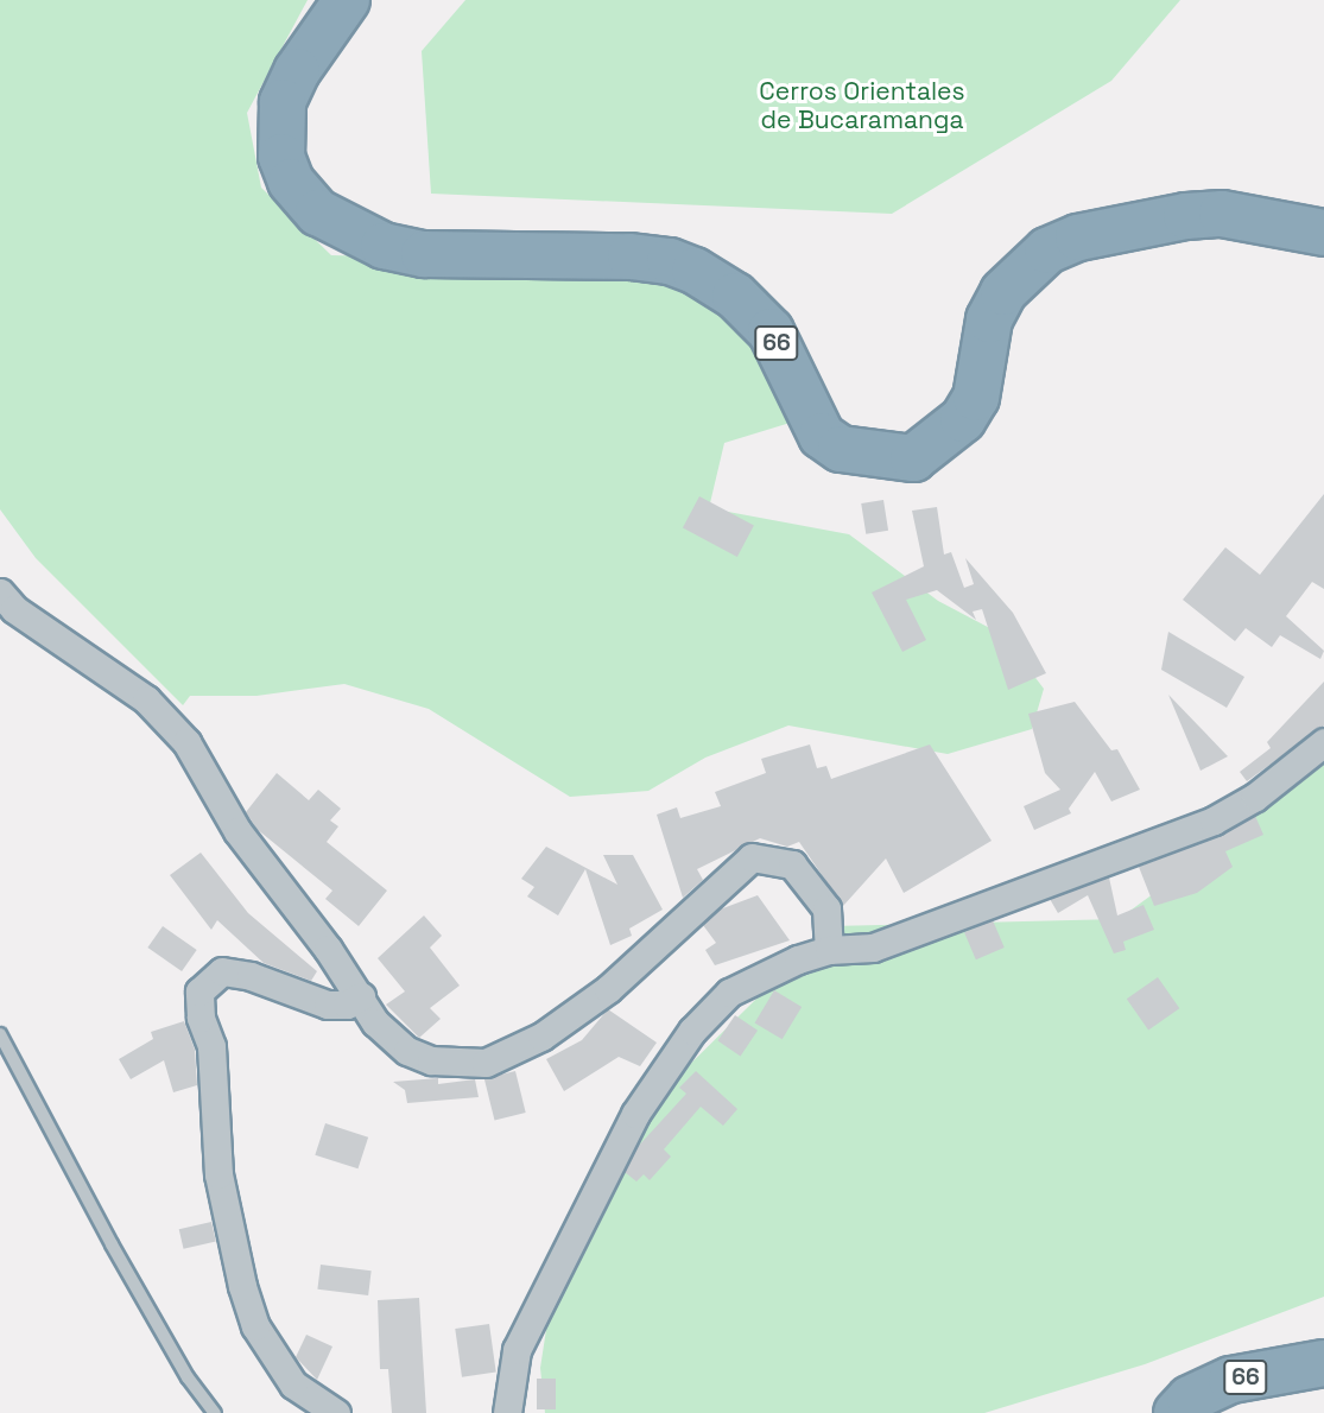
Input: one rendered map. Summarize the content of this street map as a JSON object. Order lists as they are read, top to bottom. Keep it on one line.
{"streets":{"highway":["66"]},"parks":["Cerros Orientales de Bucaramanga"]}
